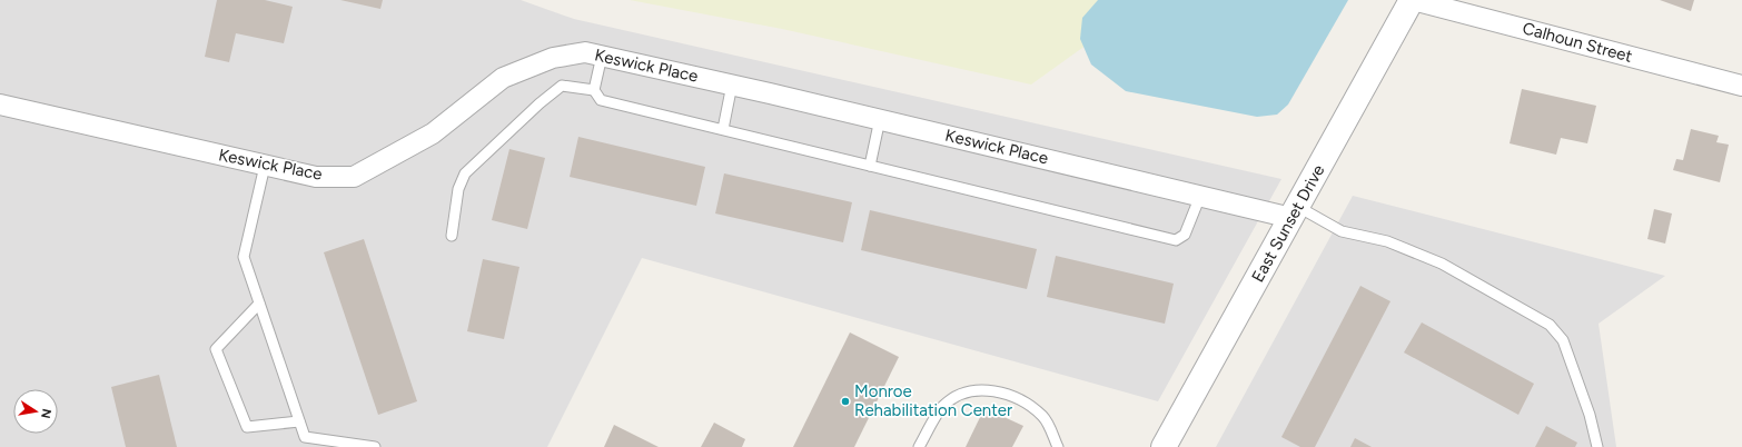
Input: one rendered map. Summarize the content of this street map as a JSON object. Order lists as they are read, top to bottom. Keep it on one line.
{"streets":{"street":["Calhoun Street","Keswick Place","East Sunset Drive"]},"crossings":[["Calhoun Street","East Sunset Drive"],["Keswick Place","East Sunset Drive"]],"places":["Monroe Rehabilitation Center"],"north":"right"}
